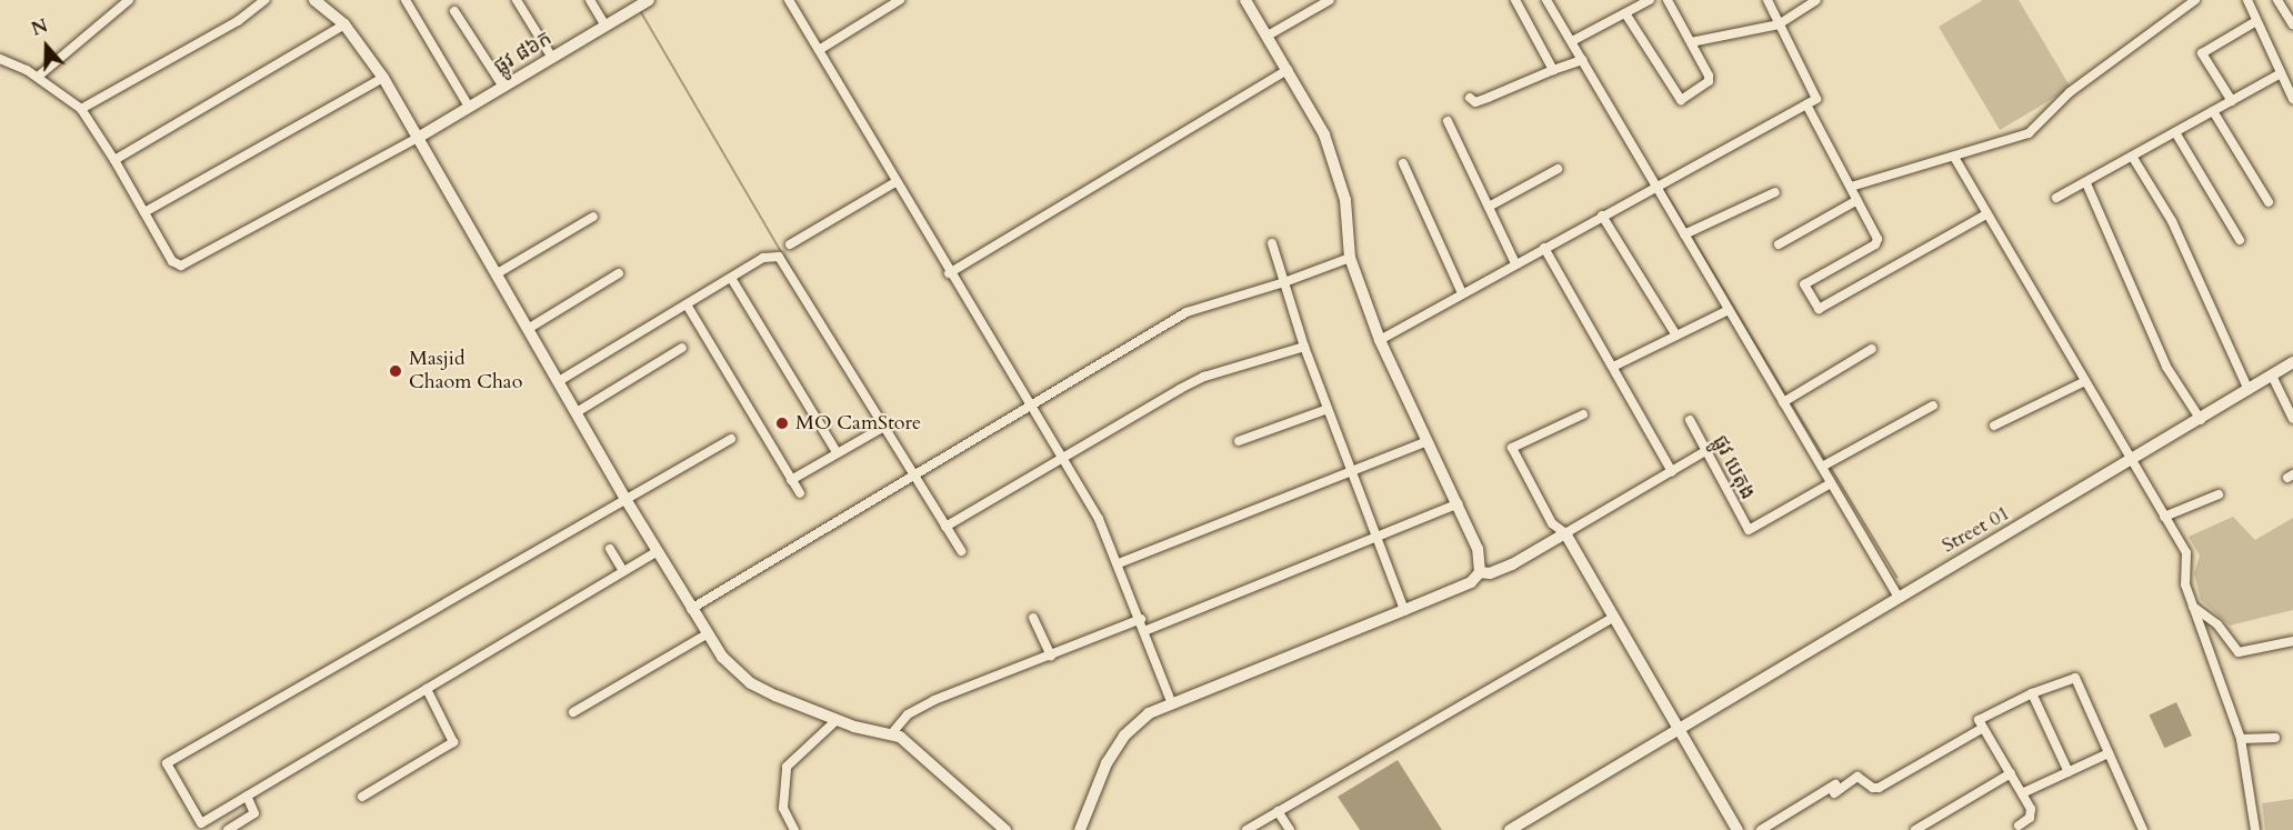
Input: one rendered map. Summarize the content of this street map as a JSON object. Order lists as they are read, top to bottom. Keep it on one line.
{"streets":{"street":["ផ្លូវ ៨៦ក","ផ្លូវ បេតុង","Street 01"]},"places":["Masjid Chaom Chao","MO CamStore"],"north":"top"}
